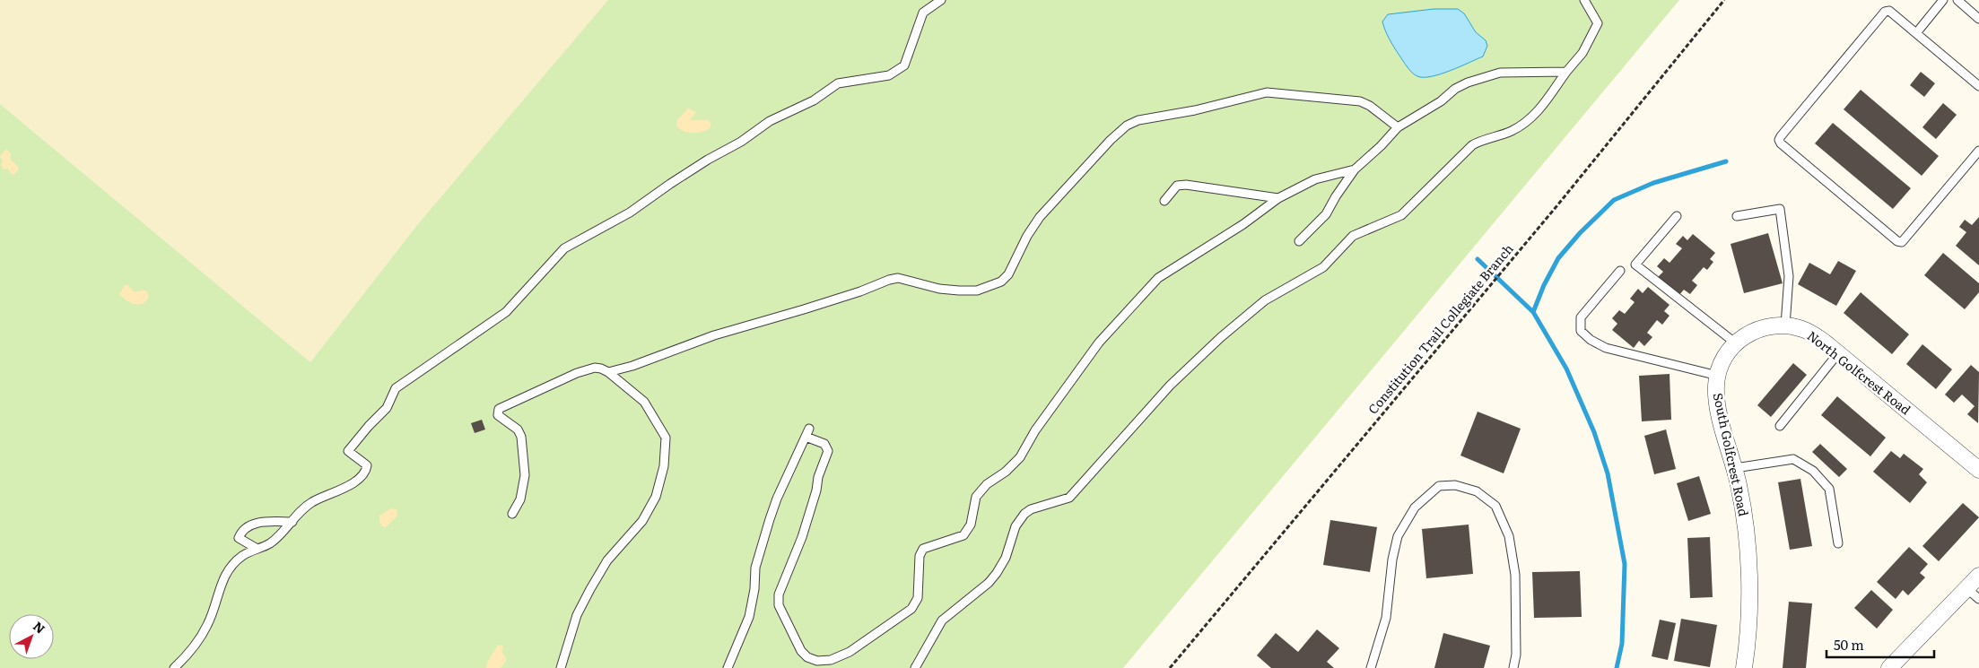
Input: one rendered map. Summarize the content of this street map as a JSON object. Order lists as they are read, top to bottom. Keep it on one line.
{"streets":{"street":["North Golfcrest Road","South Golfcrest Road"],"path":["Constitution Trail Collegiate Branch"]},"crossings":[["North Golfcrest Road","South Golfcrest Road"]],"scale_bar":"50 m","north":"top right"}
